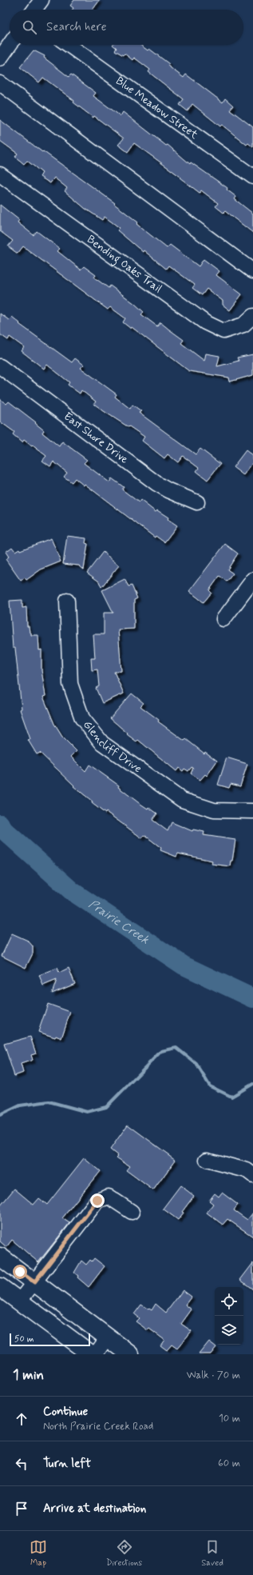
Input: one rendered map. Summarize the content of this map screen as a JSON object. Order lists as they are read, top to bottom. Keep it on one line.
{"streets":{"street":["Blue Meadow Street","Bending Oaks Trail","East Shore Drive","Glencliff Drive"]},"water":["Prairie Creek"],"scale_bar":"50 m","page":{"search":"Search here","scale":"50 m","heading":["1 min","Walk · 70 m"],"list":[["Continue","North Prairie Creek Road","10 m"],["Turn left","60 m"],"Arrive at destination"],"nav":["Map","Directions","Saved"]}}
